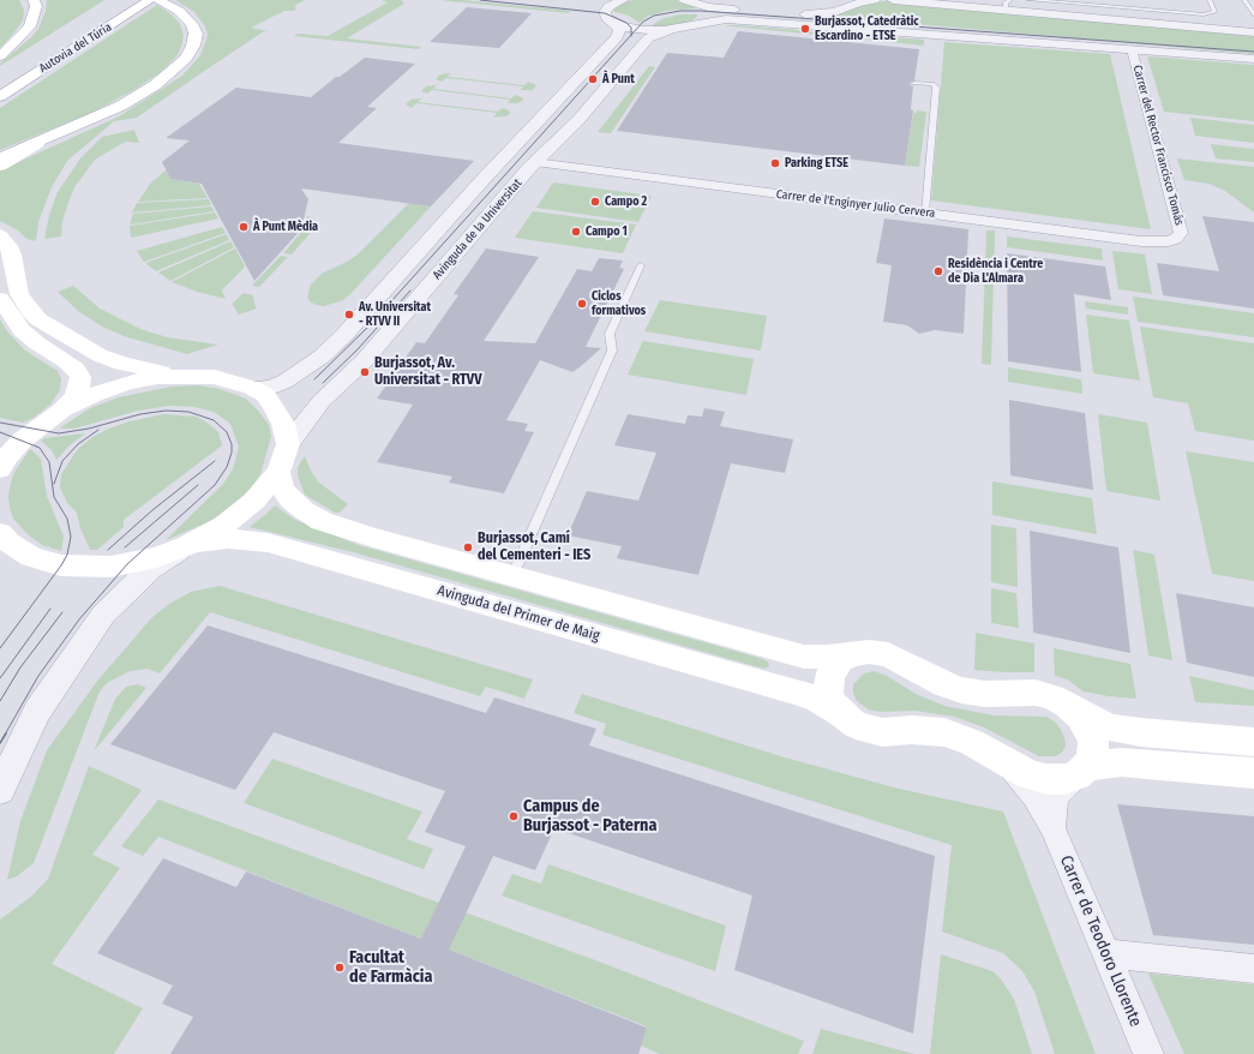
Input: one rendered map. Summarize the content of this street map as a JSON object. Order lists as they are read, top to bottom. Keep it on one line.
{"streets":{"main road":["Autovia del Túria","Avinguda del Primer de Maig"],"street":["Carrer del Rector Francisco Tomás","Carrer de l'Enginyer Julio Cervera","Avinguda de la Universitat","Carrer de Teodoro Llorente"]},"crossings":[["Carrer del Rector Francisco Tomás","Carrer de l'Enginyer Julio Cervera"],["Carrer de l'Enginyer Julio Cervera","Avinguda de la Universitat"],["Avinguda del Primer de Maig","Carrer de Teodoro Llorente"]],"places":["Burjassot, Catedràtic Escardino - ETSE","À Punt","Parking ETSE","Campo 2","À Punt Mèdia","Campo 1","Residència i Centre de Dia L'Almara","Ciclos formativos","Av. Universitat - RTVV II","Burjassot, Av. Universitat - RTVV","Burjassot, Camí del Cementeri - IES","Campus de Burjassot - Paterna","Facultat de Farmàcia"]}
